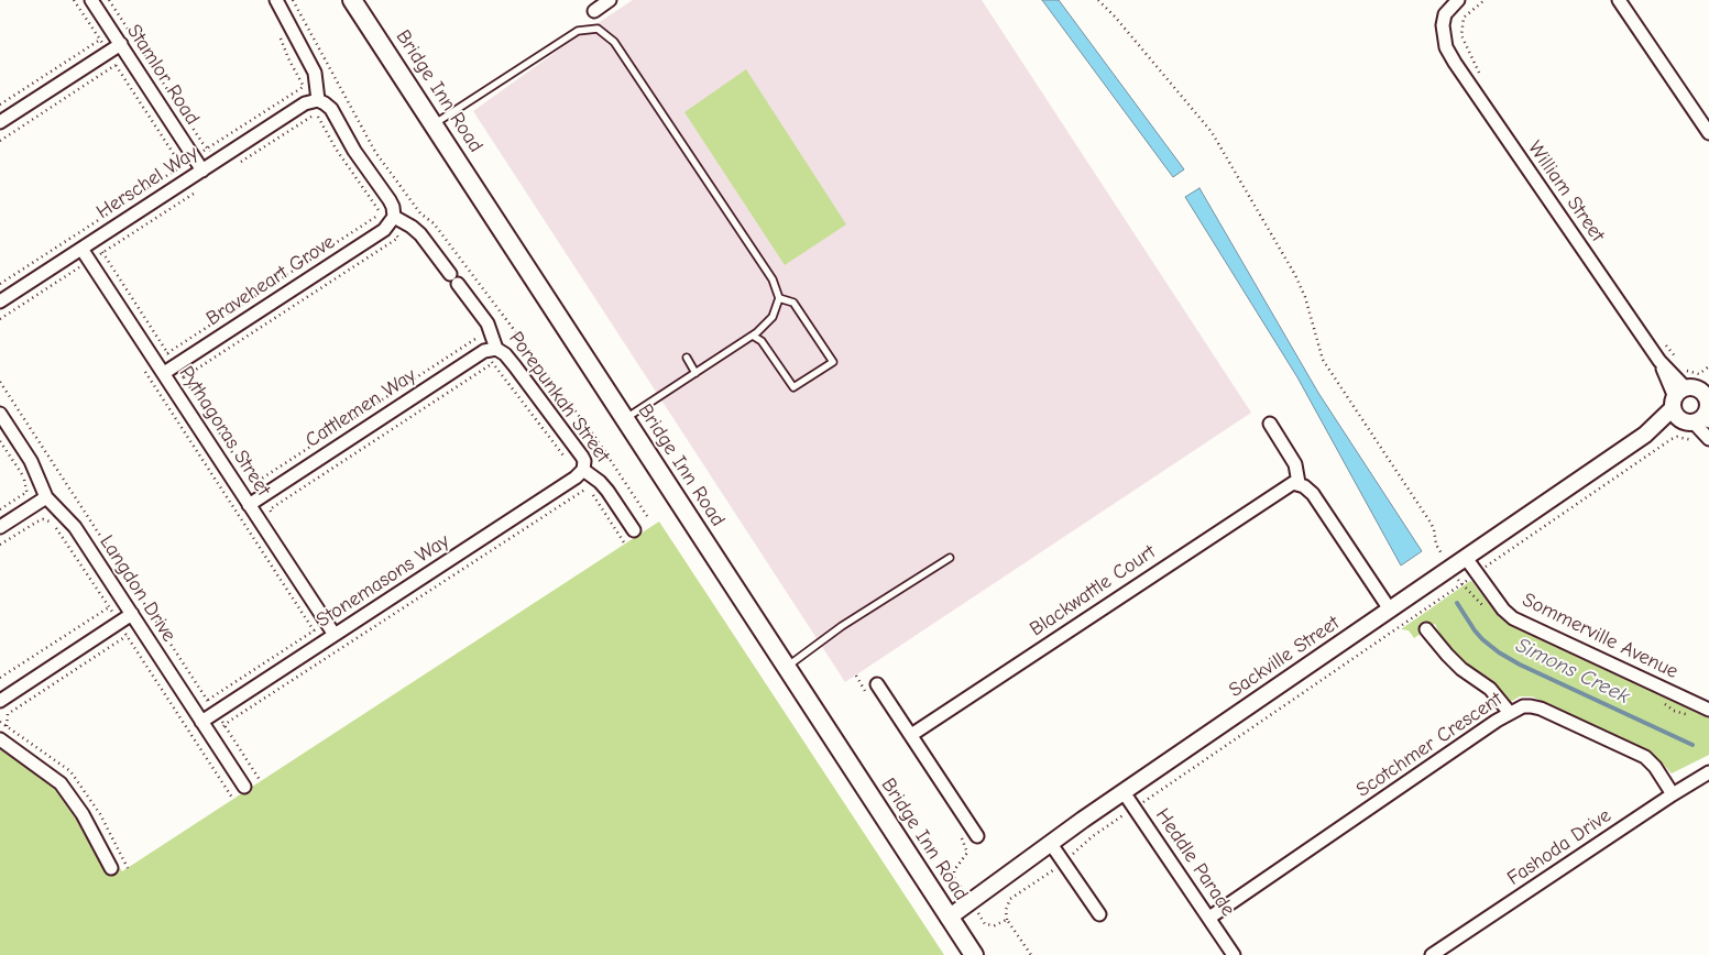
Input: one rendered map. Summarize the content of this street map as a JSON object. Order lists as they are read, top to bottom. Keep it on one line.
{"streets":{"main road":["Bridge Inn Road"],"street":["Stamlor Road","Herschel Way","William Street","Braveheart Grove","Porepunkah Street","Cattlemen Way","Pythagoras Street","Stonemasons Way","Langdon Drive","Blackwattle Court","Sommerville Avenue","Sackville Street","Scotchmer Crescent","Fashoda Drive","Heddle Parade"]},"crossings":[["Stamlor Road","Herschel Way"],["Bridge Inn Road","Sackville Street"],["Herschel Way","Pythagoras Street"],["William Street","Sackville Street"],["Braveheart Grove","Porepunkah Street"],["Braveheart Grove","Pythagoras Street"],["Porepunkah Street","Cattlemen Way"],["Porepunkah Street","Stonemasons Way"],["Cattlemen Way","Pythagoras Street"],["Pythagoras Street","Stonemasons Way"],["Stonemasons Way","Langdon Drive"],["Sommerville Avenue","Sackville Street"],["Sackville Street","Heddle Parade"],["Scotchmer Crescent","Fashoda Drive"],["Scotchmer Crescent","Heddle Parade"]],"water":["Simons Creek"]}
